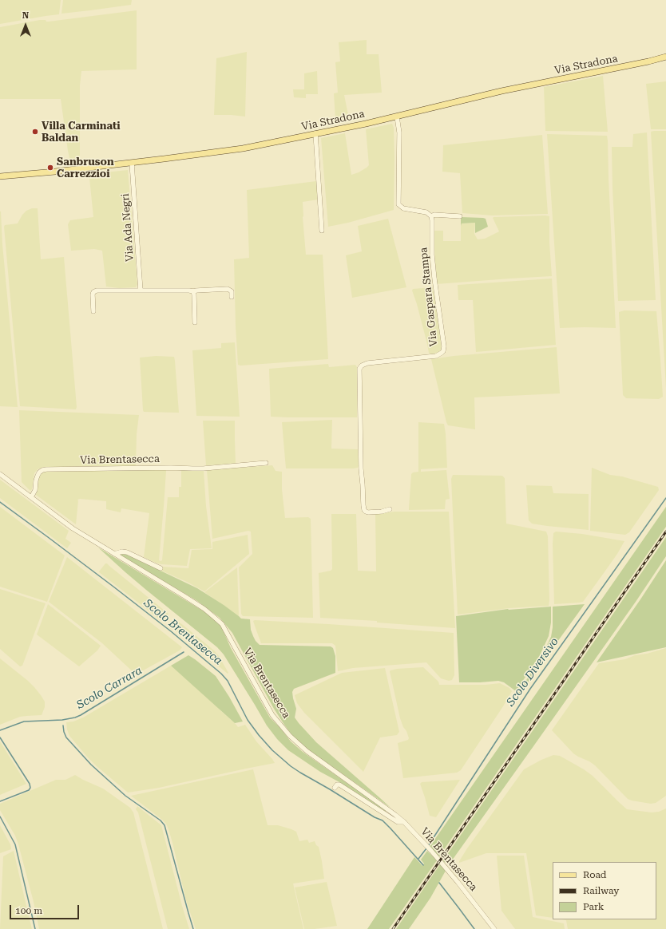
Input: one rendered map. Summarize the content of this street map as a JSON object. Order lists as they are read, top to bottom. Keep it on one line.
{"streets":{"main road":["Via Stradona"],"street":["Via Ada Negri","Via Gaspara Stampa","Via Brentasecca"]},"crossings":[["Via Stradona","Via Ada Negri"]],"water":["Scolo Brentasecca","Scolo Diversivo","Scolo Carrara"],"places":["Villa Carminati Baldan","Sanbruson Carrezzioi"],"legend":["Road","Railway","Park"],"scale_bar":"100 m","north":"top"}
